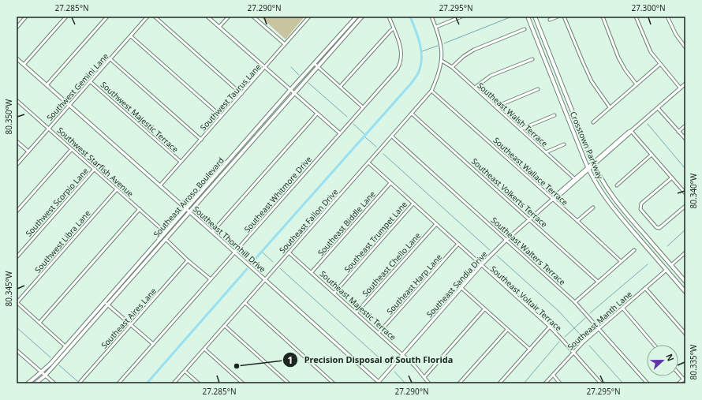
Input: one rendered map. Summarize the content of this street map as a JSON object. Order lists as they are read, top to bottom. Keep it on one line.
{"streets":{"main road":["Crosstown Parkway","Southeast Airoso Boulevard"],"street":["Southwest Gemini Lane","Southwest Taurus Lane","Southeast Walsh Terrace","Southwest Majestic Terrace","Southwest Starfish Avenue","Southeast Wallace Terrace","Southeast Volkerts Terrace","Southeast Whitmore Drive","Southwest Scorpio Lane","Southeast Fallon Drive","Southeast Biddle Lane","Southeast Trumpet Lane","Southeast Thornhill Drive","Southwest Libra Lane","Southeast Walters Terrace","Southeast Chello Lane","Southeast Harp Lane","Southeast Sandia Drive","Southeast Voltair Terrace","Southeast Majestic Terrace","Southeast Aires Lane","Southeast Manth Lane"]},"crossings":[["Southwest Gemini Lane","Southwest Majestic Terrace"],["Southwest Gemini Lane","Southwest Starfish Avenue"],["Southwest Gemini Lane","Southeast Thornhill Drive"],["Southwest Taurus Lane","Southwest Majestic Terrace"],["Southwest Taurus Lane","Southeast Thornhill Drive"],["Southeast Walsh Terrace","Southeast Fallon Drive"],["Southeast Walsh Terrace","Southeast Sandia Drive"],["Crosstown Parkway","Southeast Sandia Drive"],["Crosstown Parkway","Southeast Manth Lane"],["Southwest Starfish Avenue","Southeast Airoso Boulevard"],["Southwest Starfish Avenue","Southwest Scorpio Lane"],["Southwest Starfish Avenue","Southwest Libra Lane"],["Southeast Wallace Terrace","Southeast Fallon Drive"],["Southeast Wallace Terrace","Southeast Sandia Drive"],["Southeast Volkerts Terrace","Southeast Fallon Drive"],["Southeast Volkerts Terrace","Southeast Sandia Drive"],["Southeast Whitmore Drive","Southeast Thornhill Drive"],["Southeast Airoso Boulevard","Southeast Thornhill Drive"],["Southeast Fallon Drive","Southeast Thornhill Drive"],["Southeast Fallon Drive","Southeast Walters Terrace"],["Southeast Fallon Drive","Southeast Voltair Terrace"],["Southeast Fallon Drive","Southeast Majestic Terrace"],["Southeast Biddle Lane","Southeast Voltair Terrace"],["Southeast Biddle Lane","Southeast Majestic Terrace"],["Southeast Trumpet Lane","Southeast Voltair Terrace"],["Southeast Trumpet Lane","Southeast Majestic Terrace"],["Southeast Thornhill Drive","Southeast Sandia Drive"],["Southeast Walters Terrace","Southeast Sandia Drive"],["Southeast Walters Terrace","Southeast Manth Lane"],["Southeast Chello Lane","Southeast Voltair Terrace"],["Southeast Chello Lane","Southeast Majestic Terrace"],["Southeast Harp Lane","Southeast Voltair Terrace"],["Southeast Harp Lane","Southeast Majestic Terrace"],["Southeast Sandia Drive","Southeast Voltair Terrace"],["Southeast Sandia Drive","Southeast Majestic Terrace"],["Southeast Voltair Terrace","Southeast Manth Lane"]],"places":["Precision Disposal of South Florida"],"north":"right","coordinates":["27.285°N","27.290°N","27.295°N","27.300°N","80.350°W","80.340°W","80.345°W","80.335°W"]}
